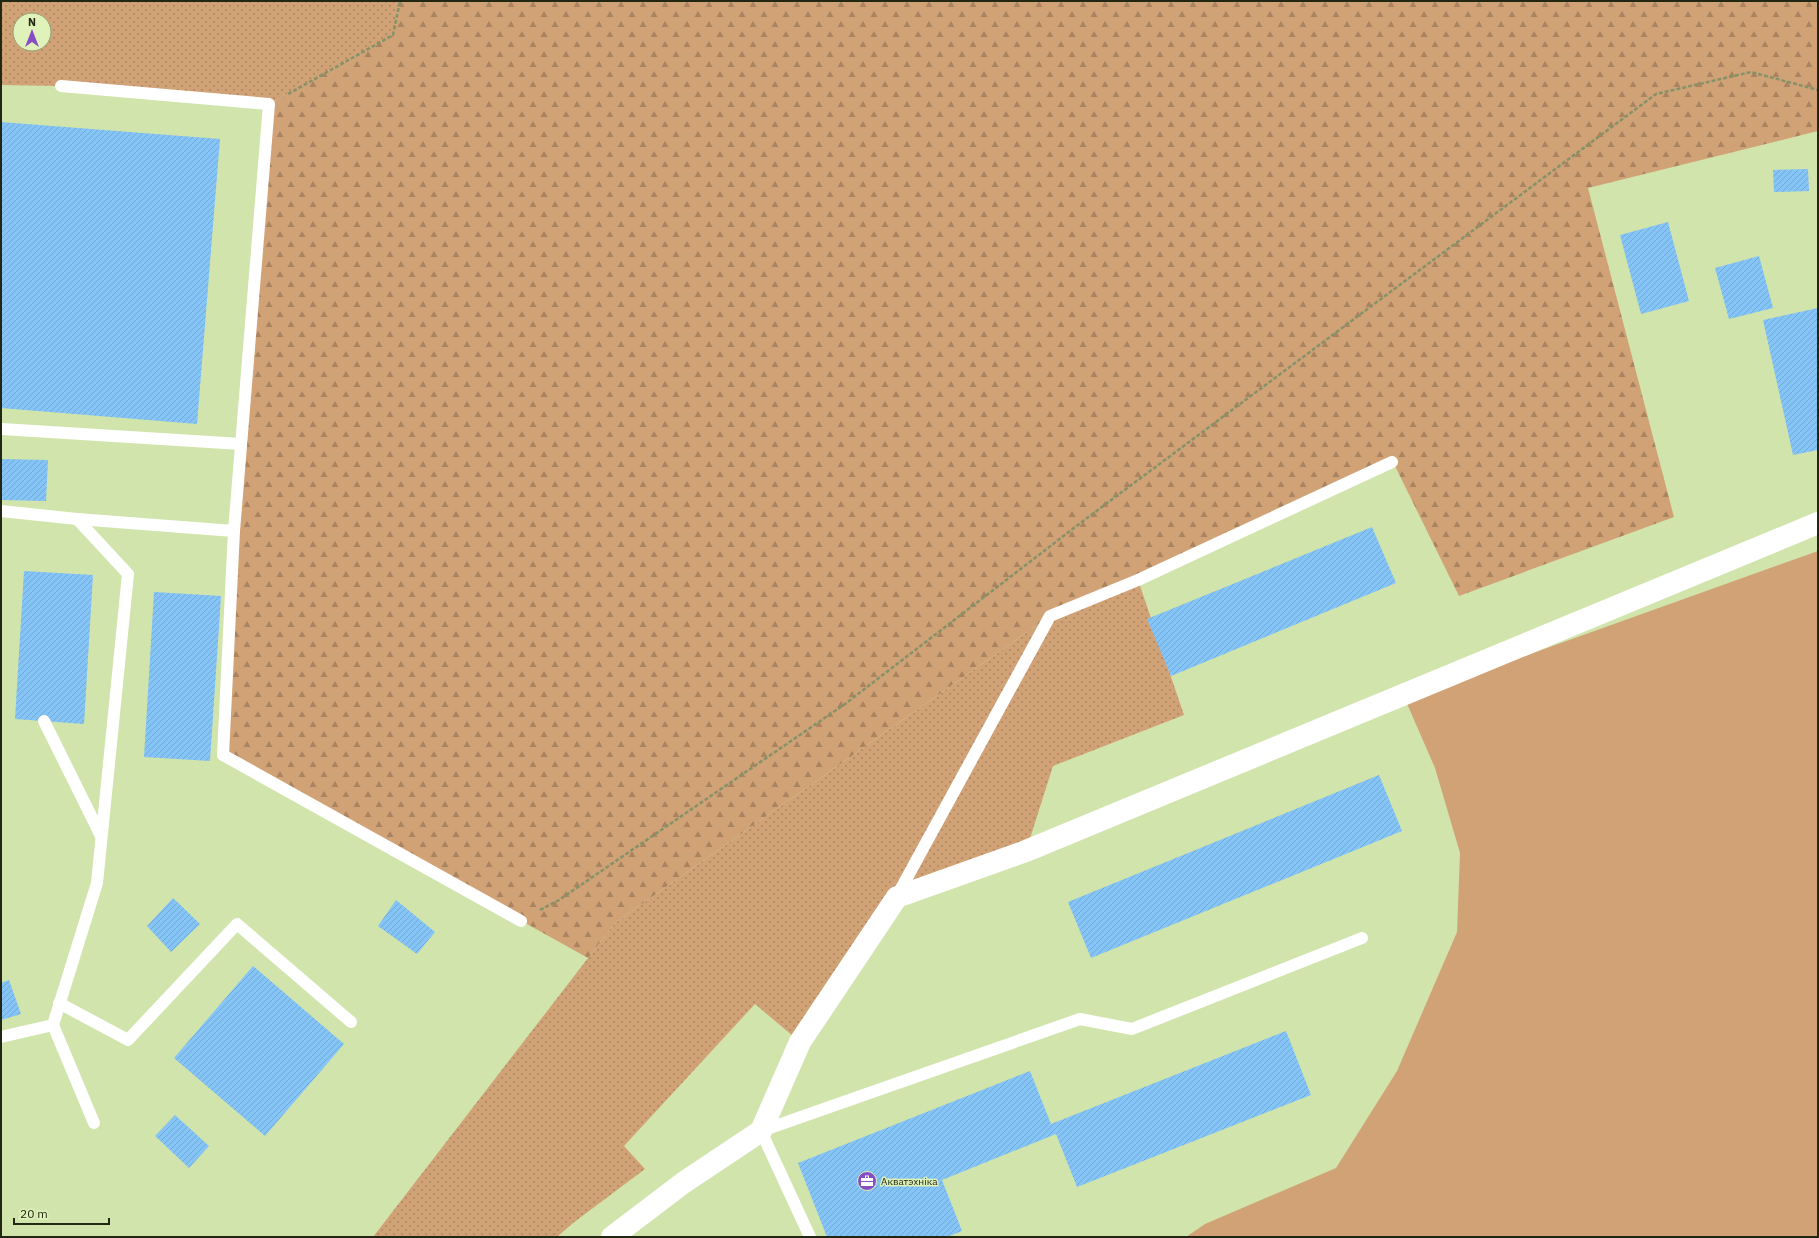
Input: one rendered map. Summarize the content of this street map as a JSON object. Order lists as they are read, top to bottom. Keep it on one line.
{"places":{"office":["Акватэхніка"]},"scale_bar":"20 m","north":"top"}
